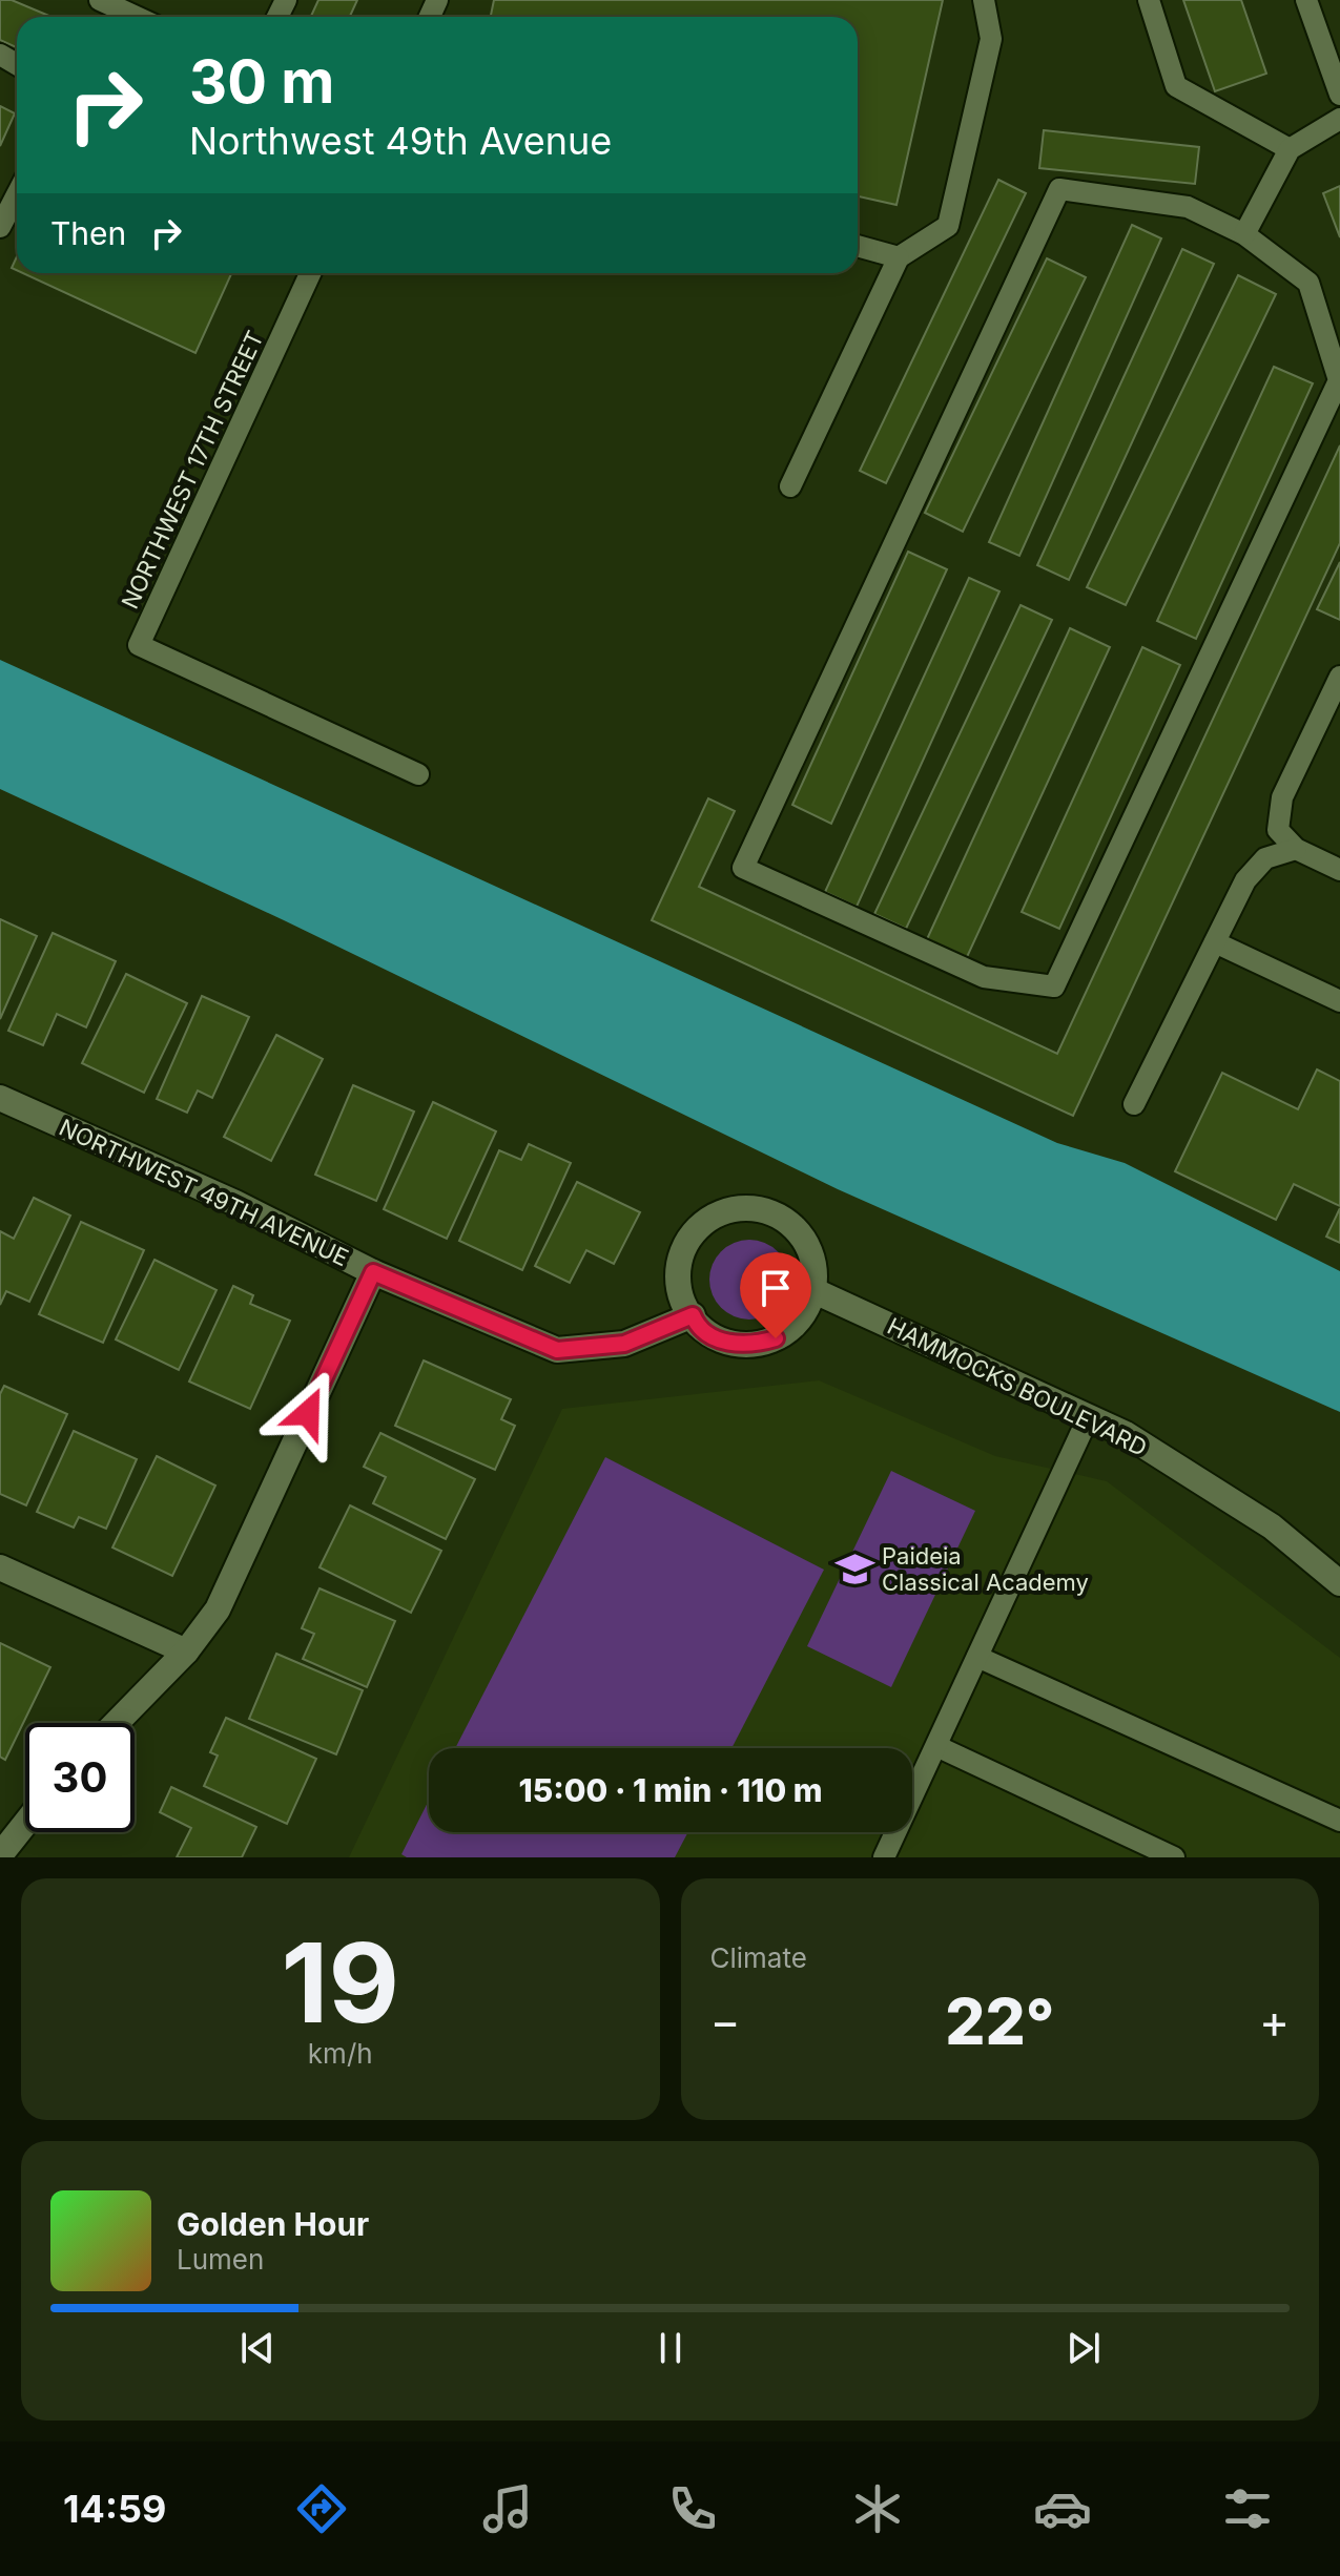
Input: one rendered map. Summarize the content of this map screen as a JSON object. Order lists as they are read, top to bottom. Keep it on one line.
{"streets":{"street":["NORTHWEST 49TH AVENUE","HAMMOCKS BOULEVARD"],"lane":["NORTHWEST 17TH STREET"]},"crossings":[["NORTHWEST 49TH AVENUE","HAMMOCKS BOULEVARD"]],"places":{"school or university":["Paideia Classical Academy"]},"page":{"turn":["30 m","Northwest 49th Avenue"],"then":"Then","limit":"30","trip":"15:00 · 1 min · 110 m","tile":[["19","km/h"],"Climate"],"heat":["−","22°","+"],"song":["Golden Hour","Lumen"],"tabs":"14:59"}}
